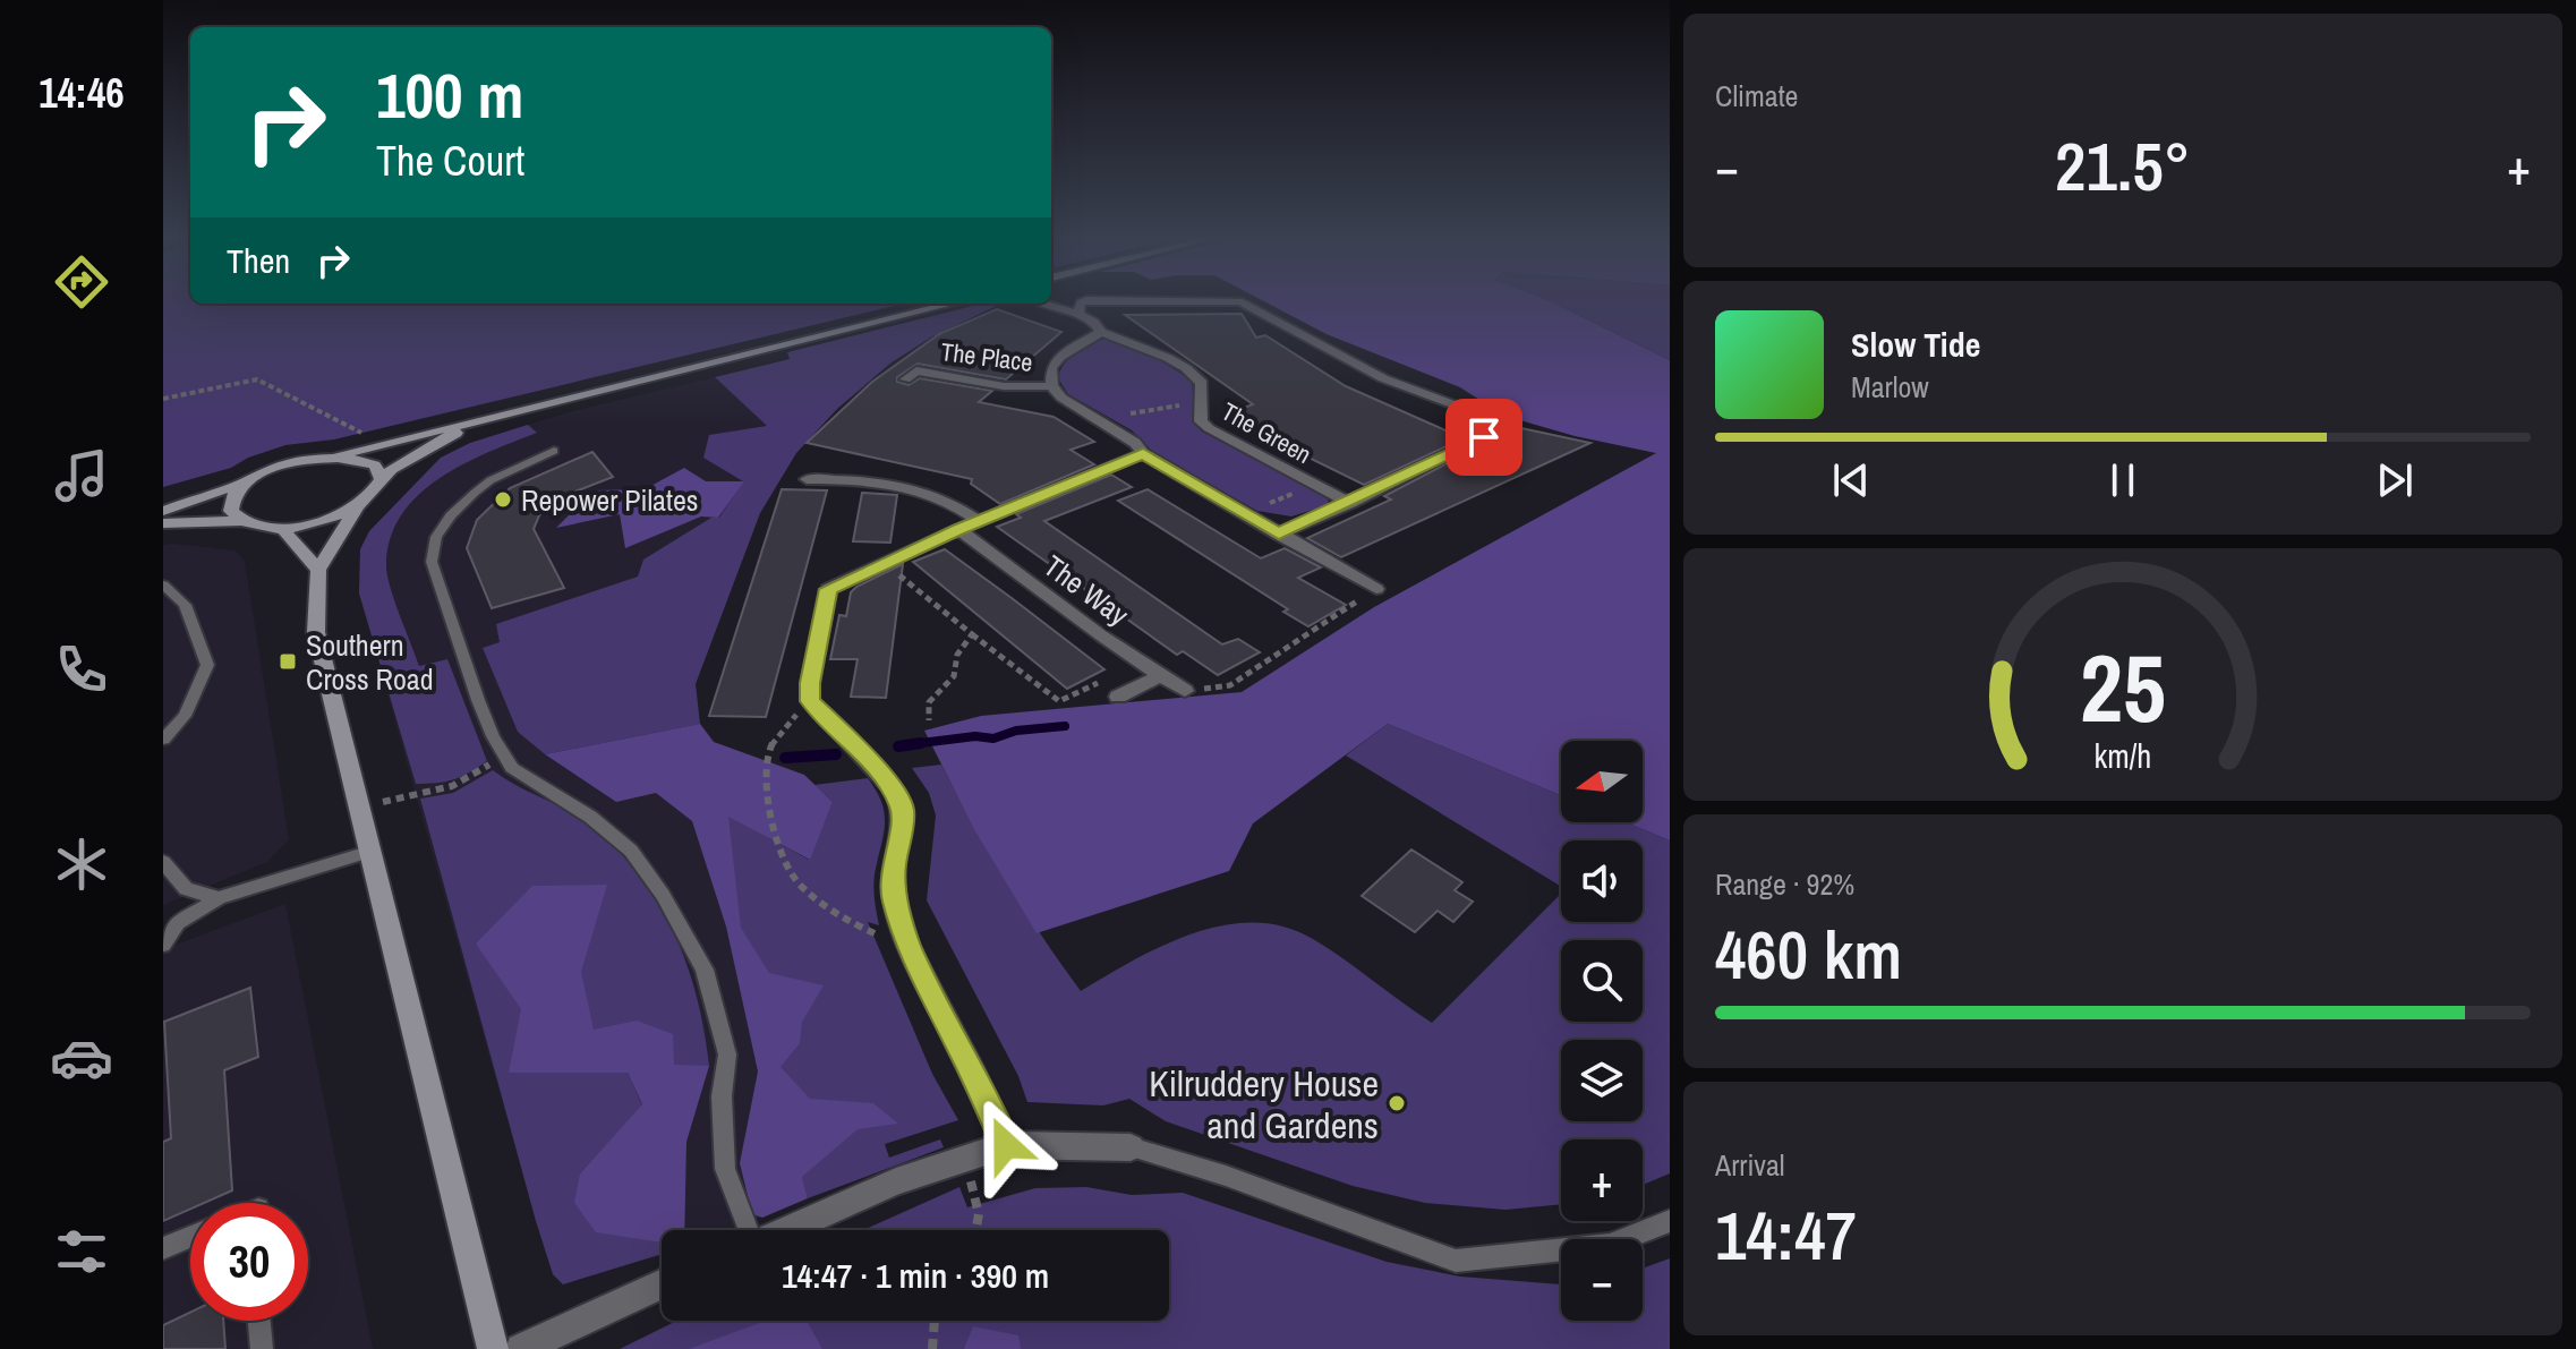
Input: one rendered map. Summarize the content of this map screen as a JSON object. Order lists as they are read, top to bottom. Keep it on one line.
{"streets":{"street":["The Place","The Green","The Way"]},"places":{"other":["Repower Pilates","Kilruddery House and Gardens"],"transit":["Southern Cross Road"]},"north":"left","page":{"tabs":"14:46","tile":["Climate",["Range · 92%","460 km"],["Arrival","14:47"]],"turn":["100 m","The Court"],"heat":["−","21.5°","+"],"then":"Then","song":["Slow Tide","Marlow"],"map_buttons":["+","−"],"limit":"30","trip":"14:47 · 1 min · 390 m","gauge":["25","km/h"]}}
